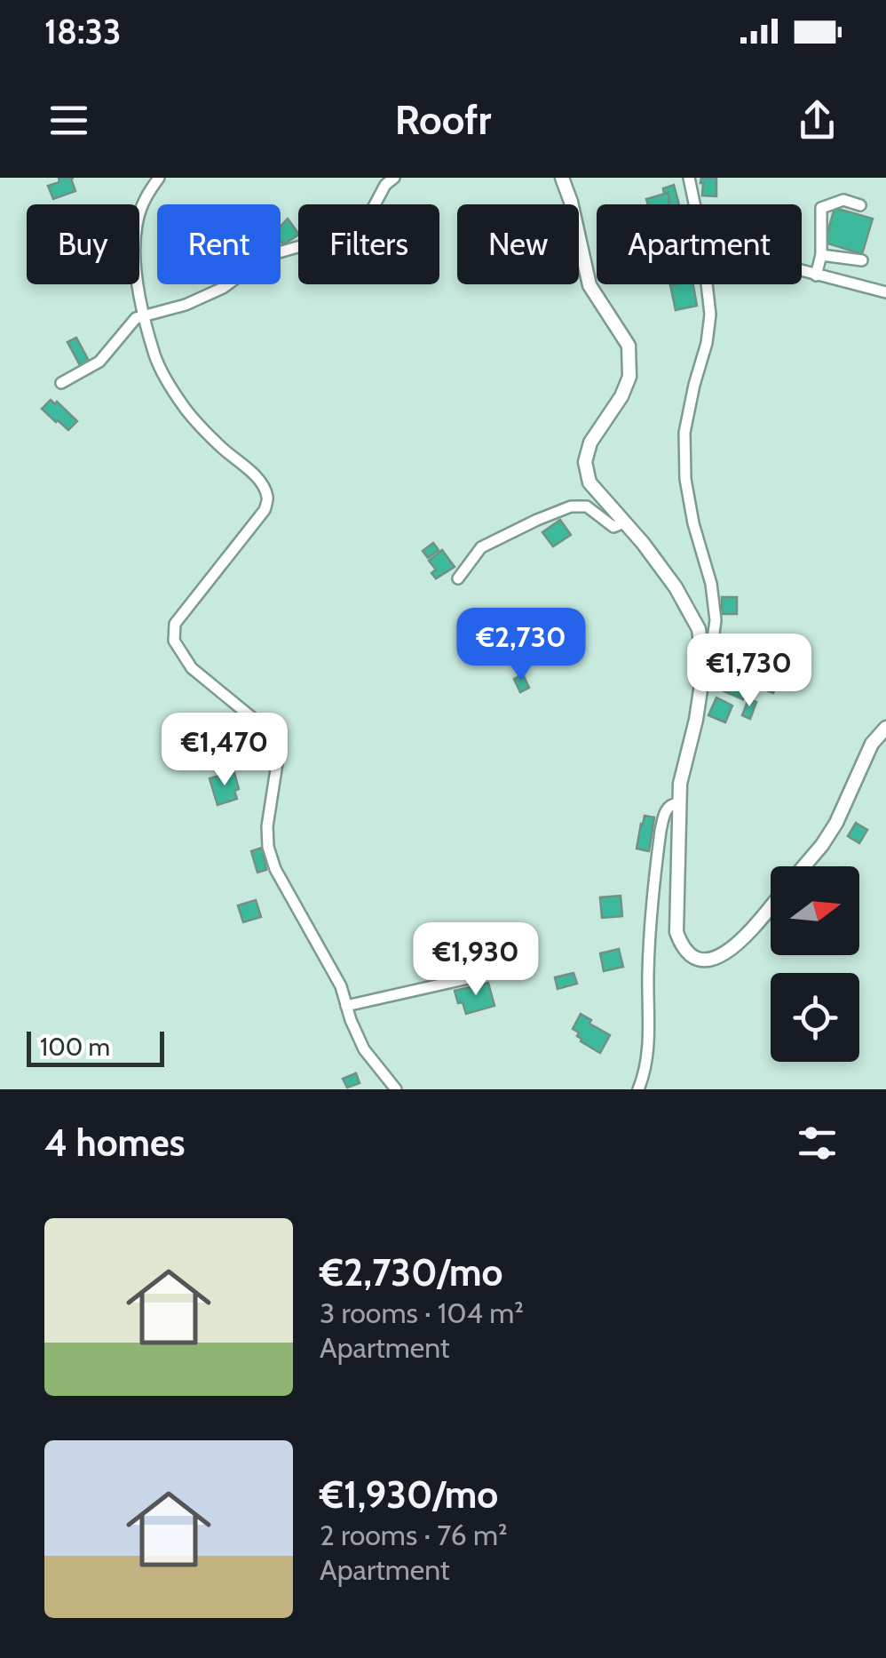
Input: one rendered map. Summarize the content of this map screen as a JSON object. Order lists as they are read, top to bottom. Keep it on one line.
{"scale_bar":"100 m","north":"right","page":{"status":"18:33","header":"Roofr","chip":["Buy","Rent","Filters","New","Apartment"],"price":["€2,730","€1,730","€1,470","€1,930"],"scale":"100 m","heading":"4 homes","list":[{"name":"€2,730/mo","note":"3 rooms · 104 m² · Apartment"},{"name":"€1,930/mo","note":"2 rooms · 76 m² · Apartment"}]}}
